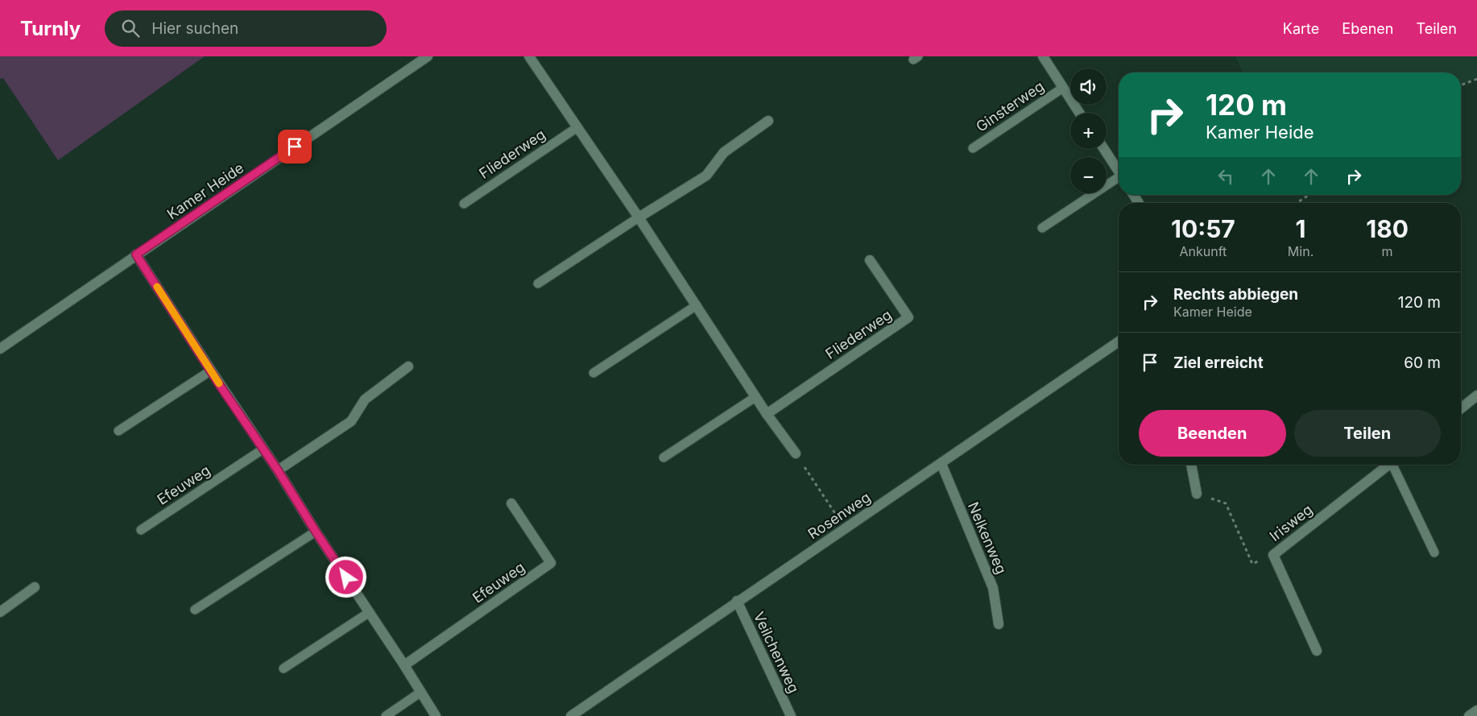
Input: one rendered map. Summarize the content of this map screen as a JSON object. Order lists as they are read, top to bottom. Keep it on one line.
{"streets":{"street":["Ginsterweg","Fliederweg","Kamer Heide","Efeuweg","Rosenweg","Irisweg","Nelkenweg","Veilchenweg"]},"crossings":[["Rosenweg","Nelkenweg"],["Rosenweg","Veilchenweg"]],"page":{"header":"Turnly","search":"Hier suchen","nav":["Karte","Ebenen","Teilen"],"map_buttons":["+","−"],"turn":["120 m","Kamer Heide"],"eta":["10:57","Ankunft","1","Min.","180","m"],"list":[{"name":"Rechts abbiegen","note":"Kamer Heide","value":"120 m"},{"name":"Ziel erreicht","value":"60 m"}],"buttons":["Beenden","Teilen"]}}
